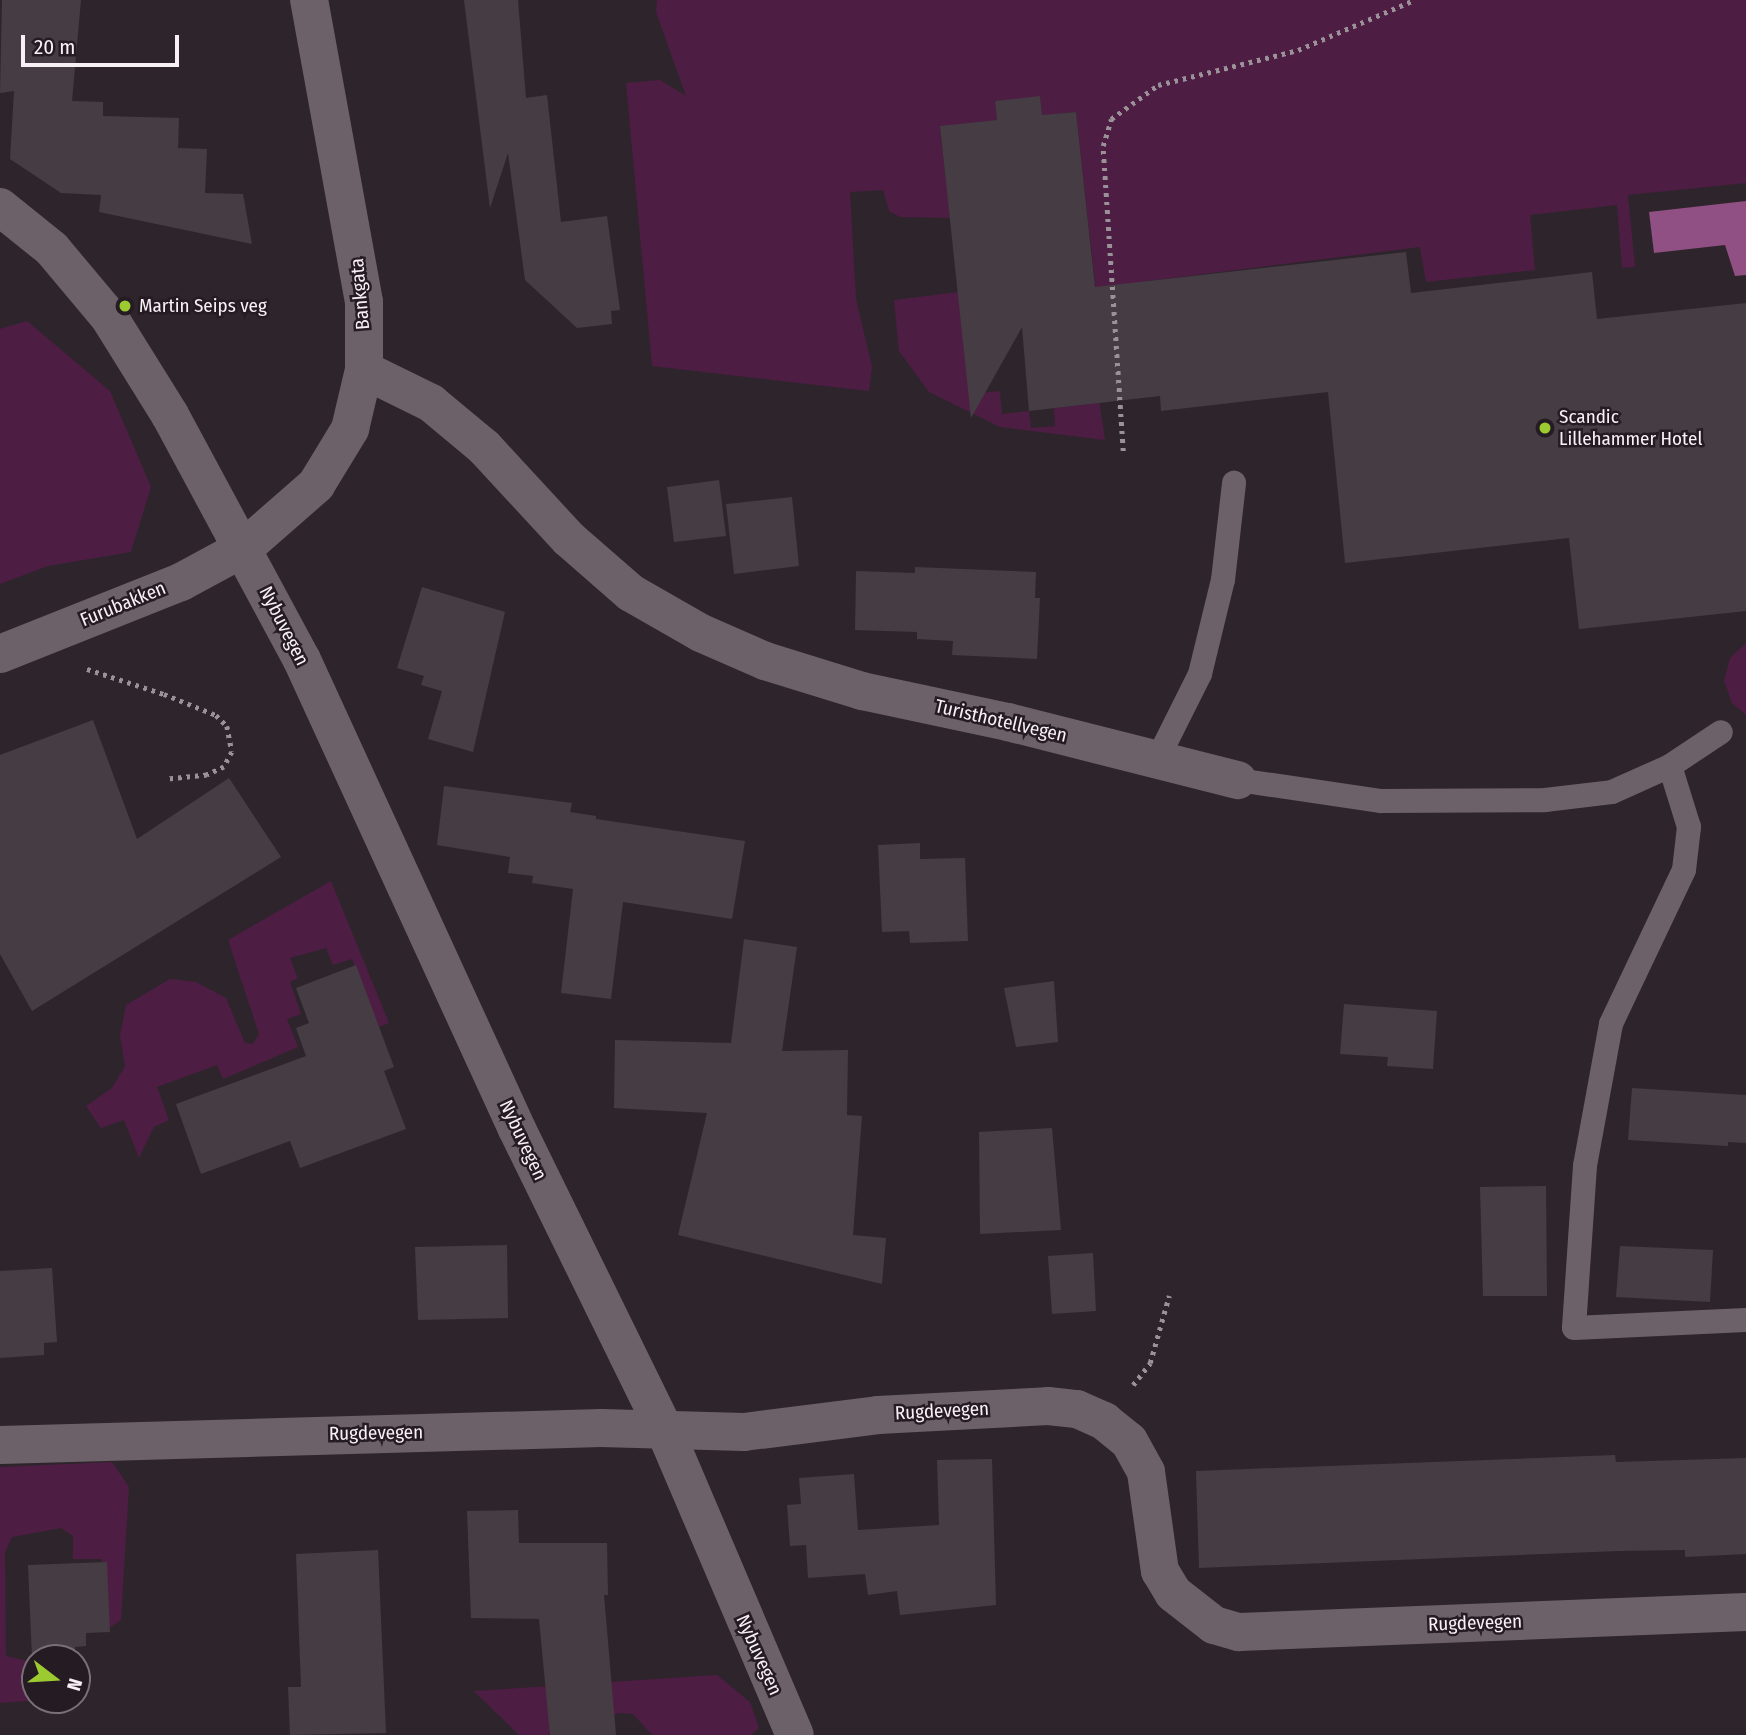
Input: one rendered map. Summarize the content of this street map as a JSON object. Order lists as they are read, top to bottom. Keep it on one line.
{"streets":{"street":["Bankgata","Furubakken","Nybuvegen","Turisthotellvegen","Rugdevegen"]},"crossings":[["Bankgata","Furubakken"],["Bankgata","Nybuvegen"],["Bankgata","Turisthotellvegen"],["Furubakken","Nybuvegen"],["Nybuvegen","Rugdevegen"]],"places":["Martin Seips veg","Scandic Lillehammer Hotel"],"scale_bar":"20 m","north":"right"}
